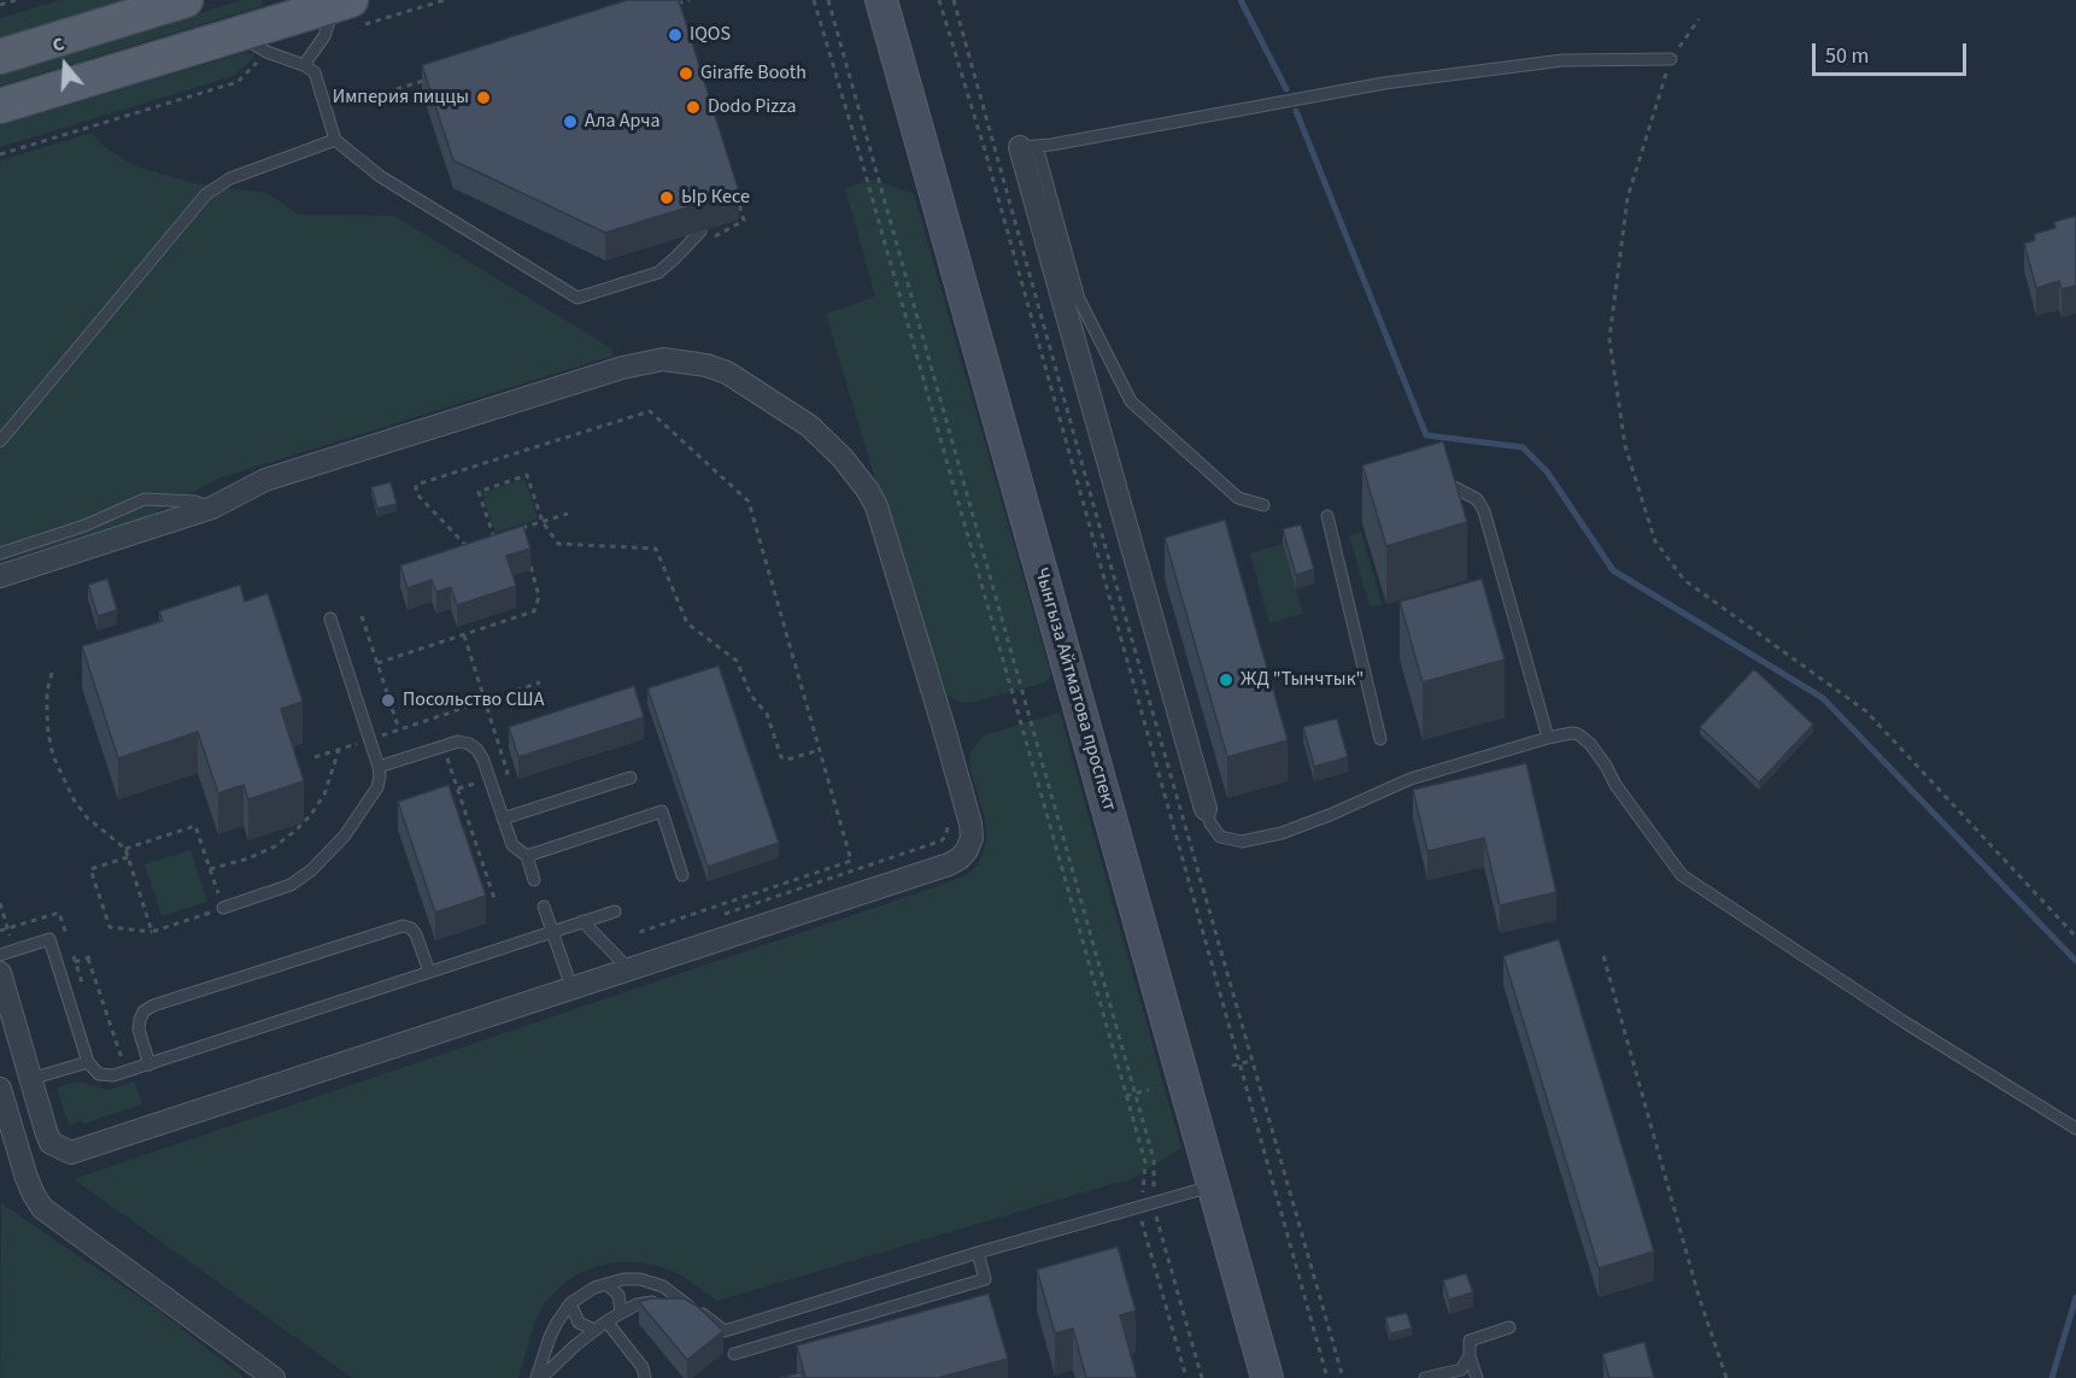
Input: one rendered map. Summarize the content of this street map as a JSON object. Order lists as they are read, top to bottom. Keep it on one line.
{"streets":{"main road":["Чынгыза Айтматова проспект"]},"places":["IQOS","Giraffe Booth","Империя пиццы","Dodo Pizza","Ала Арча","Ыр Кесе","ЖД \"Тынчтык\"","Посольство США"],"scale_bar":"50 m","north":"top"}
